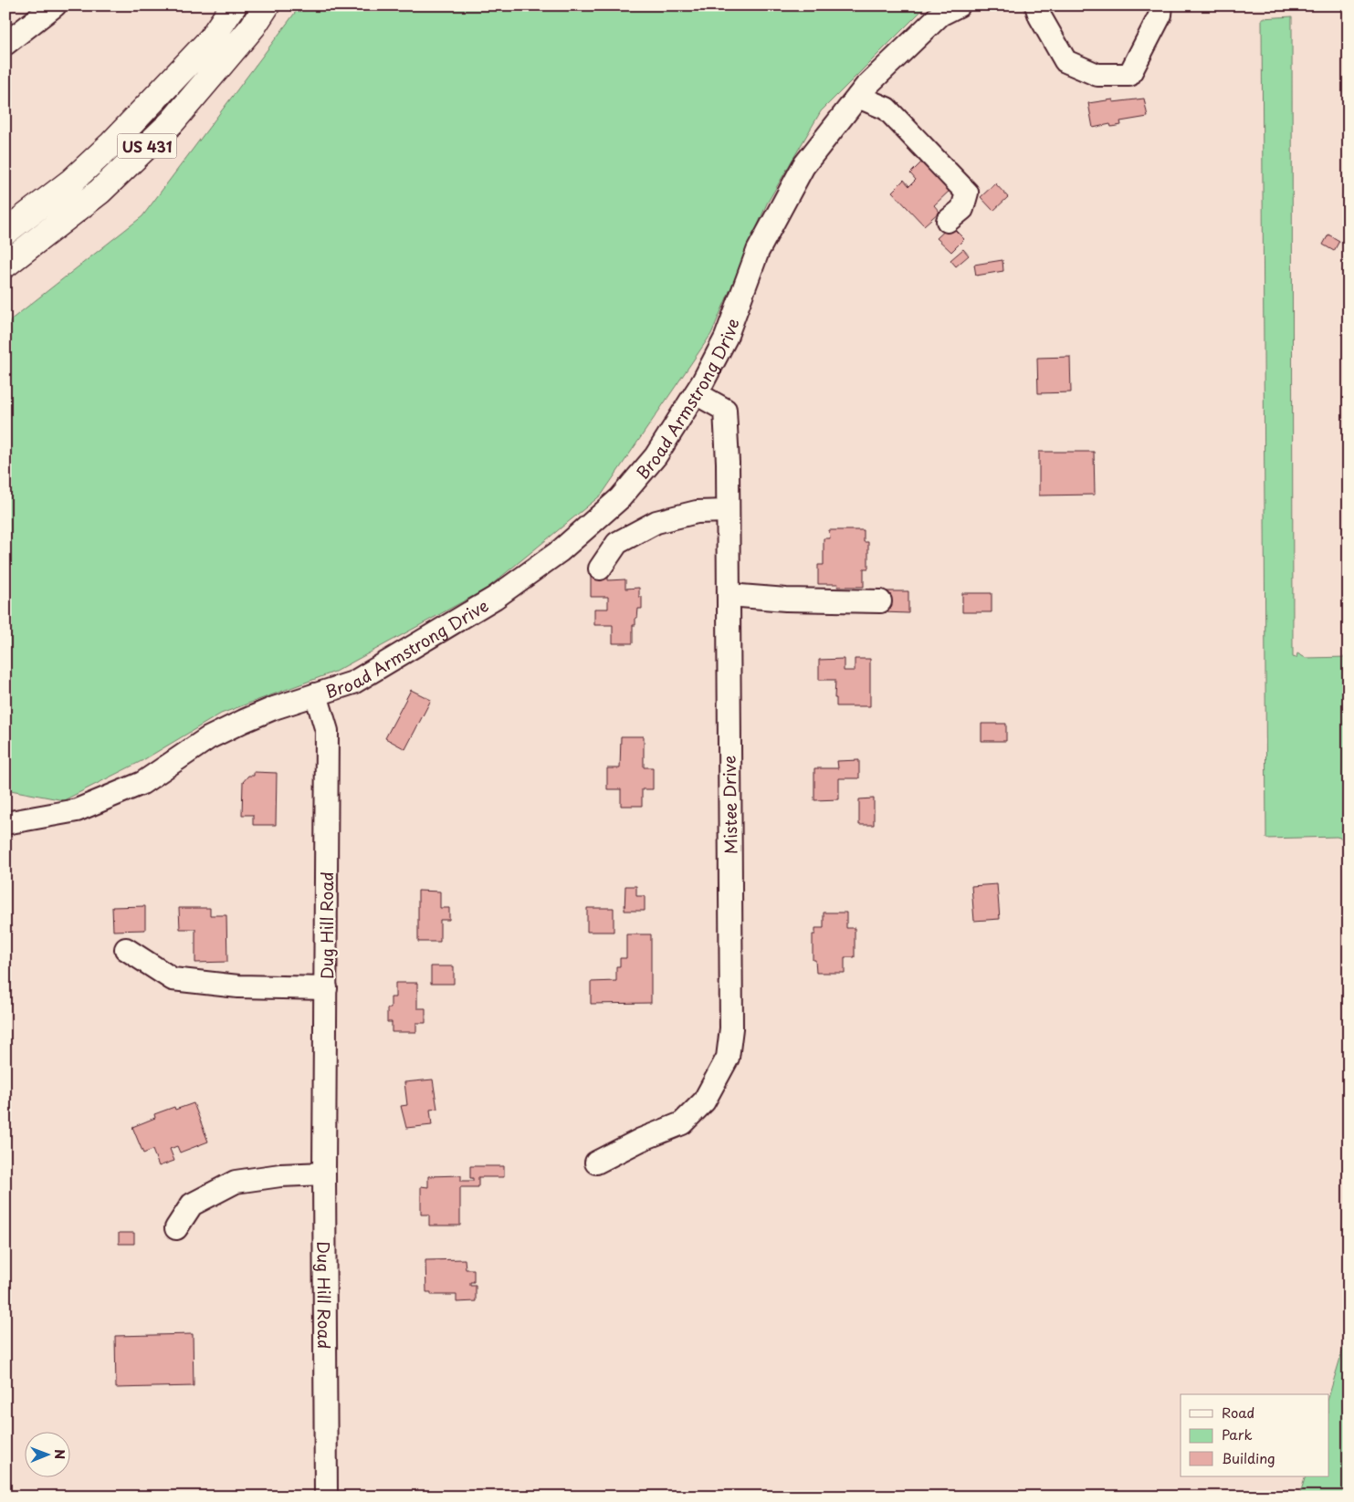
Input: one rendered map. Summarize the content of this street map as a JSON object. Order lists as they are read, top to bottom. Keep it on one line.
{"streets":{"highway":["US 431"],"street":["Broad Armstrong Drive","Mistee Drive","Dug Hill Road"]},"crossings":[["Broad Armstrong Drive","Mistee Drive"],["Broad Armstrong Drive","Dug Hill Road"]],"legend":["Road","Park","Building"],"north":"right"}
